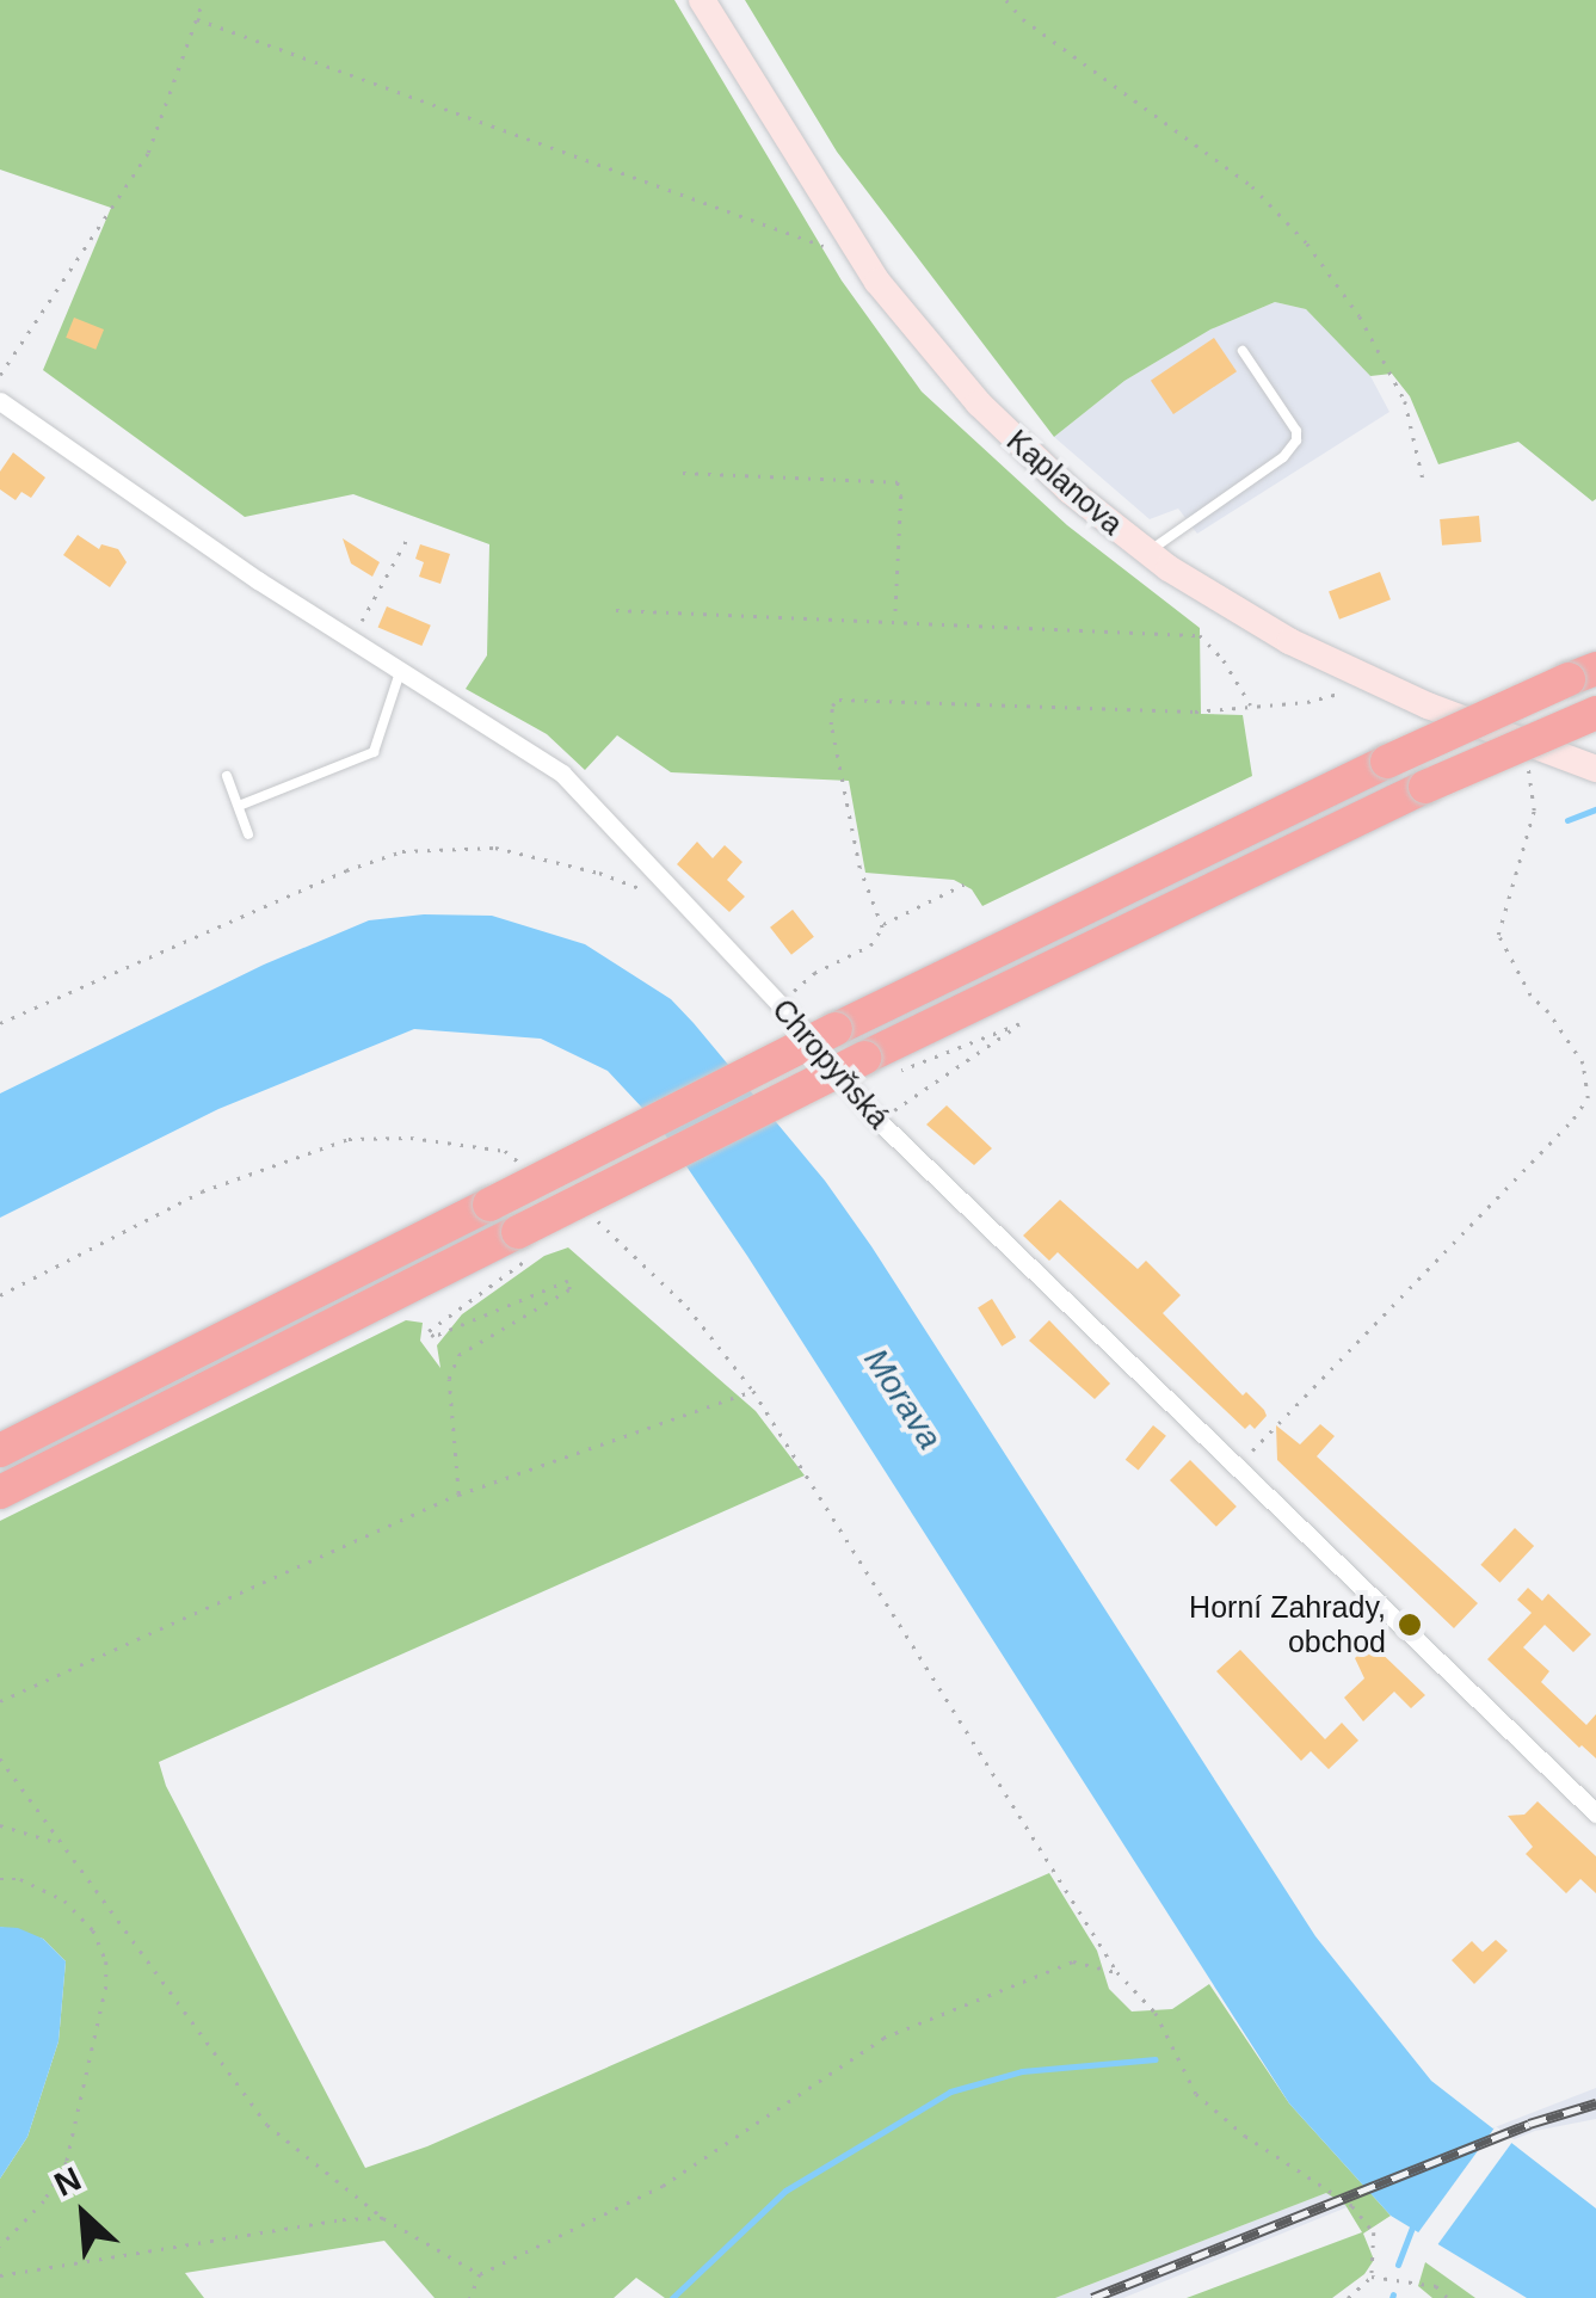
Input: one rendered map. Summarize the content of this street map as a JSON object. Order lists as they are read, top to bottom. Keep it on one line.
{"streets":{"main road":["Kaplanova"],"street":["Chropyňská"]},"water":["Morava"],"places":["Horní Zahrady, obchod"],"north":"top left"}
